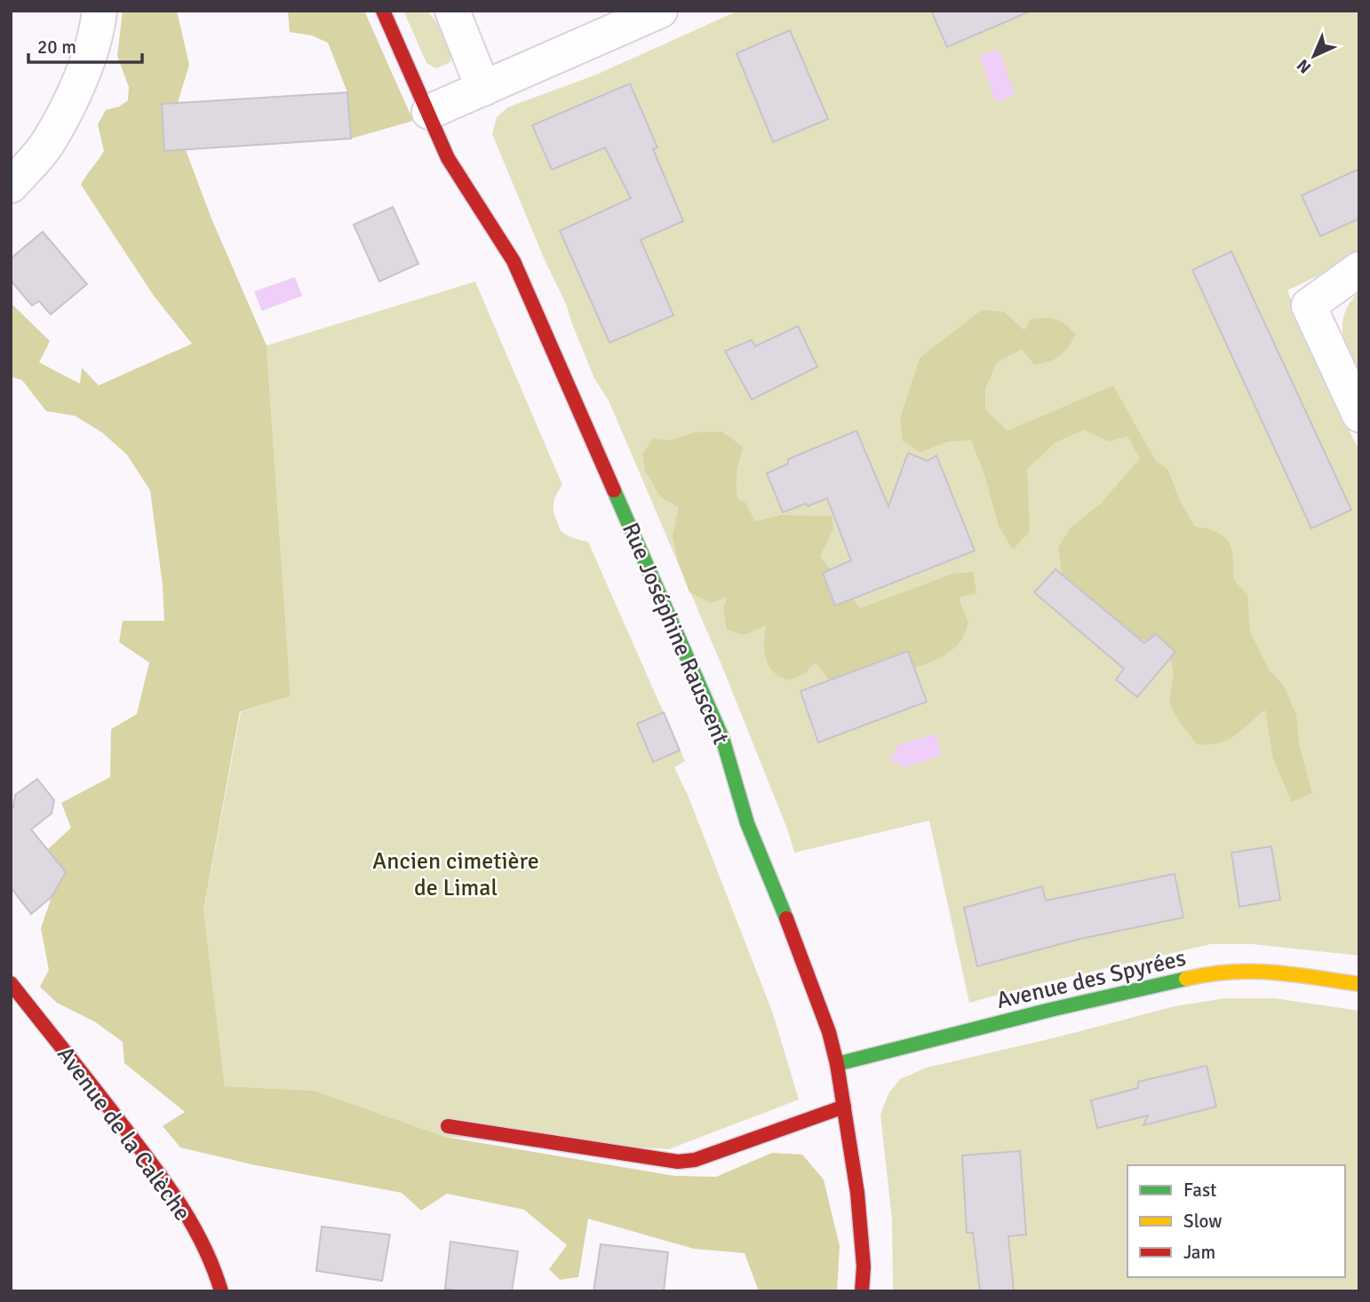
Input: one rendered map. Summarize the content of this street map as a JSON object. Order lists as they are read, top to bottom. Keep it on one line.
{"streets":{"street":["Rue Joséphine Rauscent","Avenue des Spyrées","Avenue de la Calèche"]},"crossings":[["Rue Joséphine Rauscent","Avenue des Spyrées"]],"parks":["Ancien cimetière de Limal"],"legend":["Fast","Slow","Jam"],"scale_bar":"20 m","north":"bottom left"}
